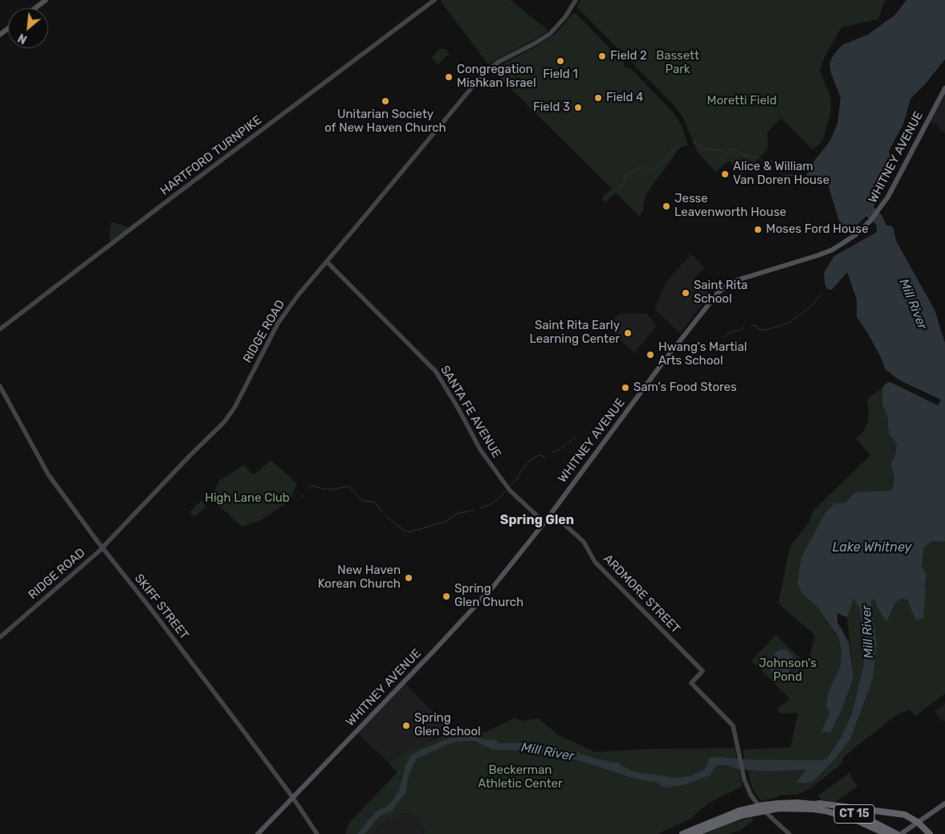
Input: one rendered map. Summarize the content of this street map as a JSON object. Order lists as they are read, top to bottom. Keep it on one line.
{"streets":{"highway":["CT 15"],"main road":["HARTFORD TURNPIKE","WHITNEY AVENUE","RIDGE ROAD","SANTA FE AVENUE","ARDMORE STREET","SKIFF STREET"]},"crossings":[["WHITNEY AVENUE","SANTA FE AVENUE"],["WHITNEY AVENUE","ARDMORE STREET"],["WHITNEY AVENUE","SKIFF STREET"],["RIDGE ROAD","SANTA FE AVENUE"],["RIDGE ROAD","SKIFF STREET"]],"districts":["Spring Glen"],"water":["Mill River","Lake Whitney"],"parks":["Bassett Park","Moretti Field","High Lane Club","Johnson's Pond","Beckerman Athletic Center"],"places":["Field 2","Field 1","Congregation Mishkan Israel","Field 4","Unitarian Society of New Haven Church","Field 3","Alice & William Van Doren House","Jesse Leavenworth House","Moses Ford House","Saint Rita School","Saint Rita Early Learning Center","Hwang's Martial Arts School","Sam's Food Stores","New Haven Korean Church","Spring Glen Church","Spring Glen School"],"north":"bottom left"}
